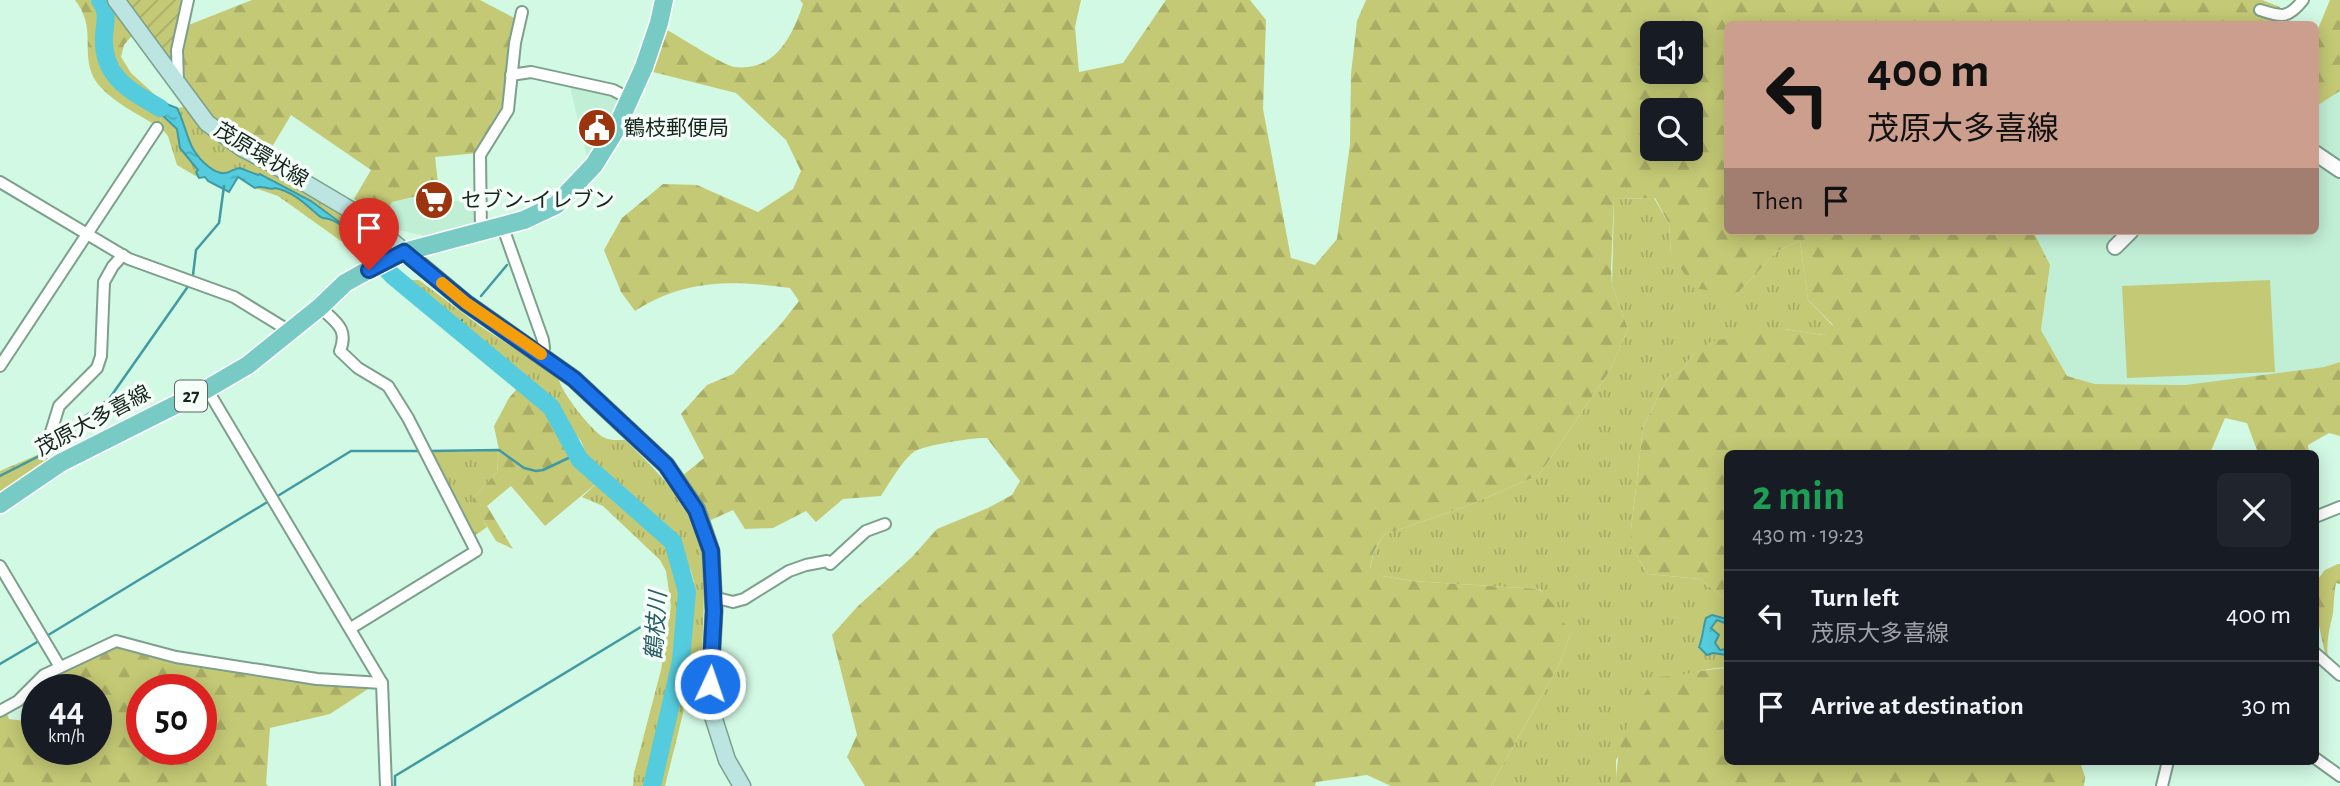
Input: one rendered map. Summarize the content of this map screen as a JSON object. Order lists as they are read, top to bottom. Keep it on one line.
{"streets":{"main road":["茂原環状線","27","茂原大多喜線"]},"crossings":[["茂原環状線","茂原大多喜線"]],"water":["鶴枝川"],"places":{"public building":["鶴枝郵便局"],"supermarket":["セブン-イレブン"]},"page":{"turn":["400 m","茂原大多喜線"],"then":"Then","heading":["2 min","430 m · 19:23"],"list":[{"name":"Turn left","note":"茂原大多喜線","value":"400 m"},{"name":"Arrive at destination","value":"30 m"}],"speed":"44 km/h","limit":"50"}}
